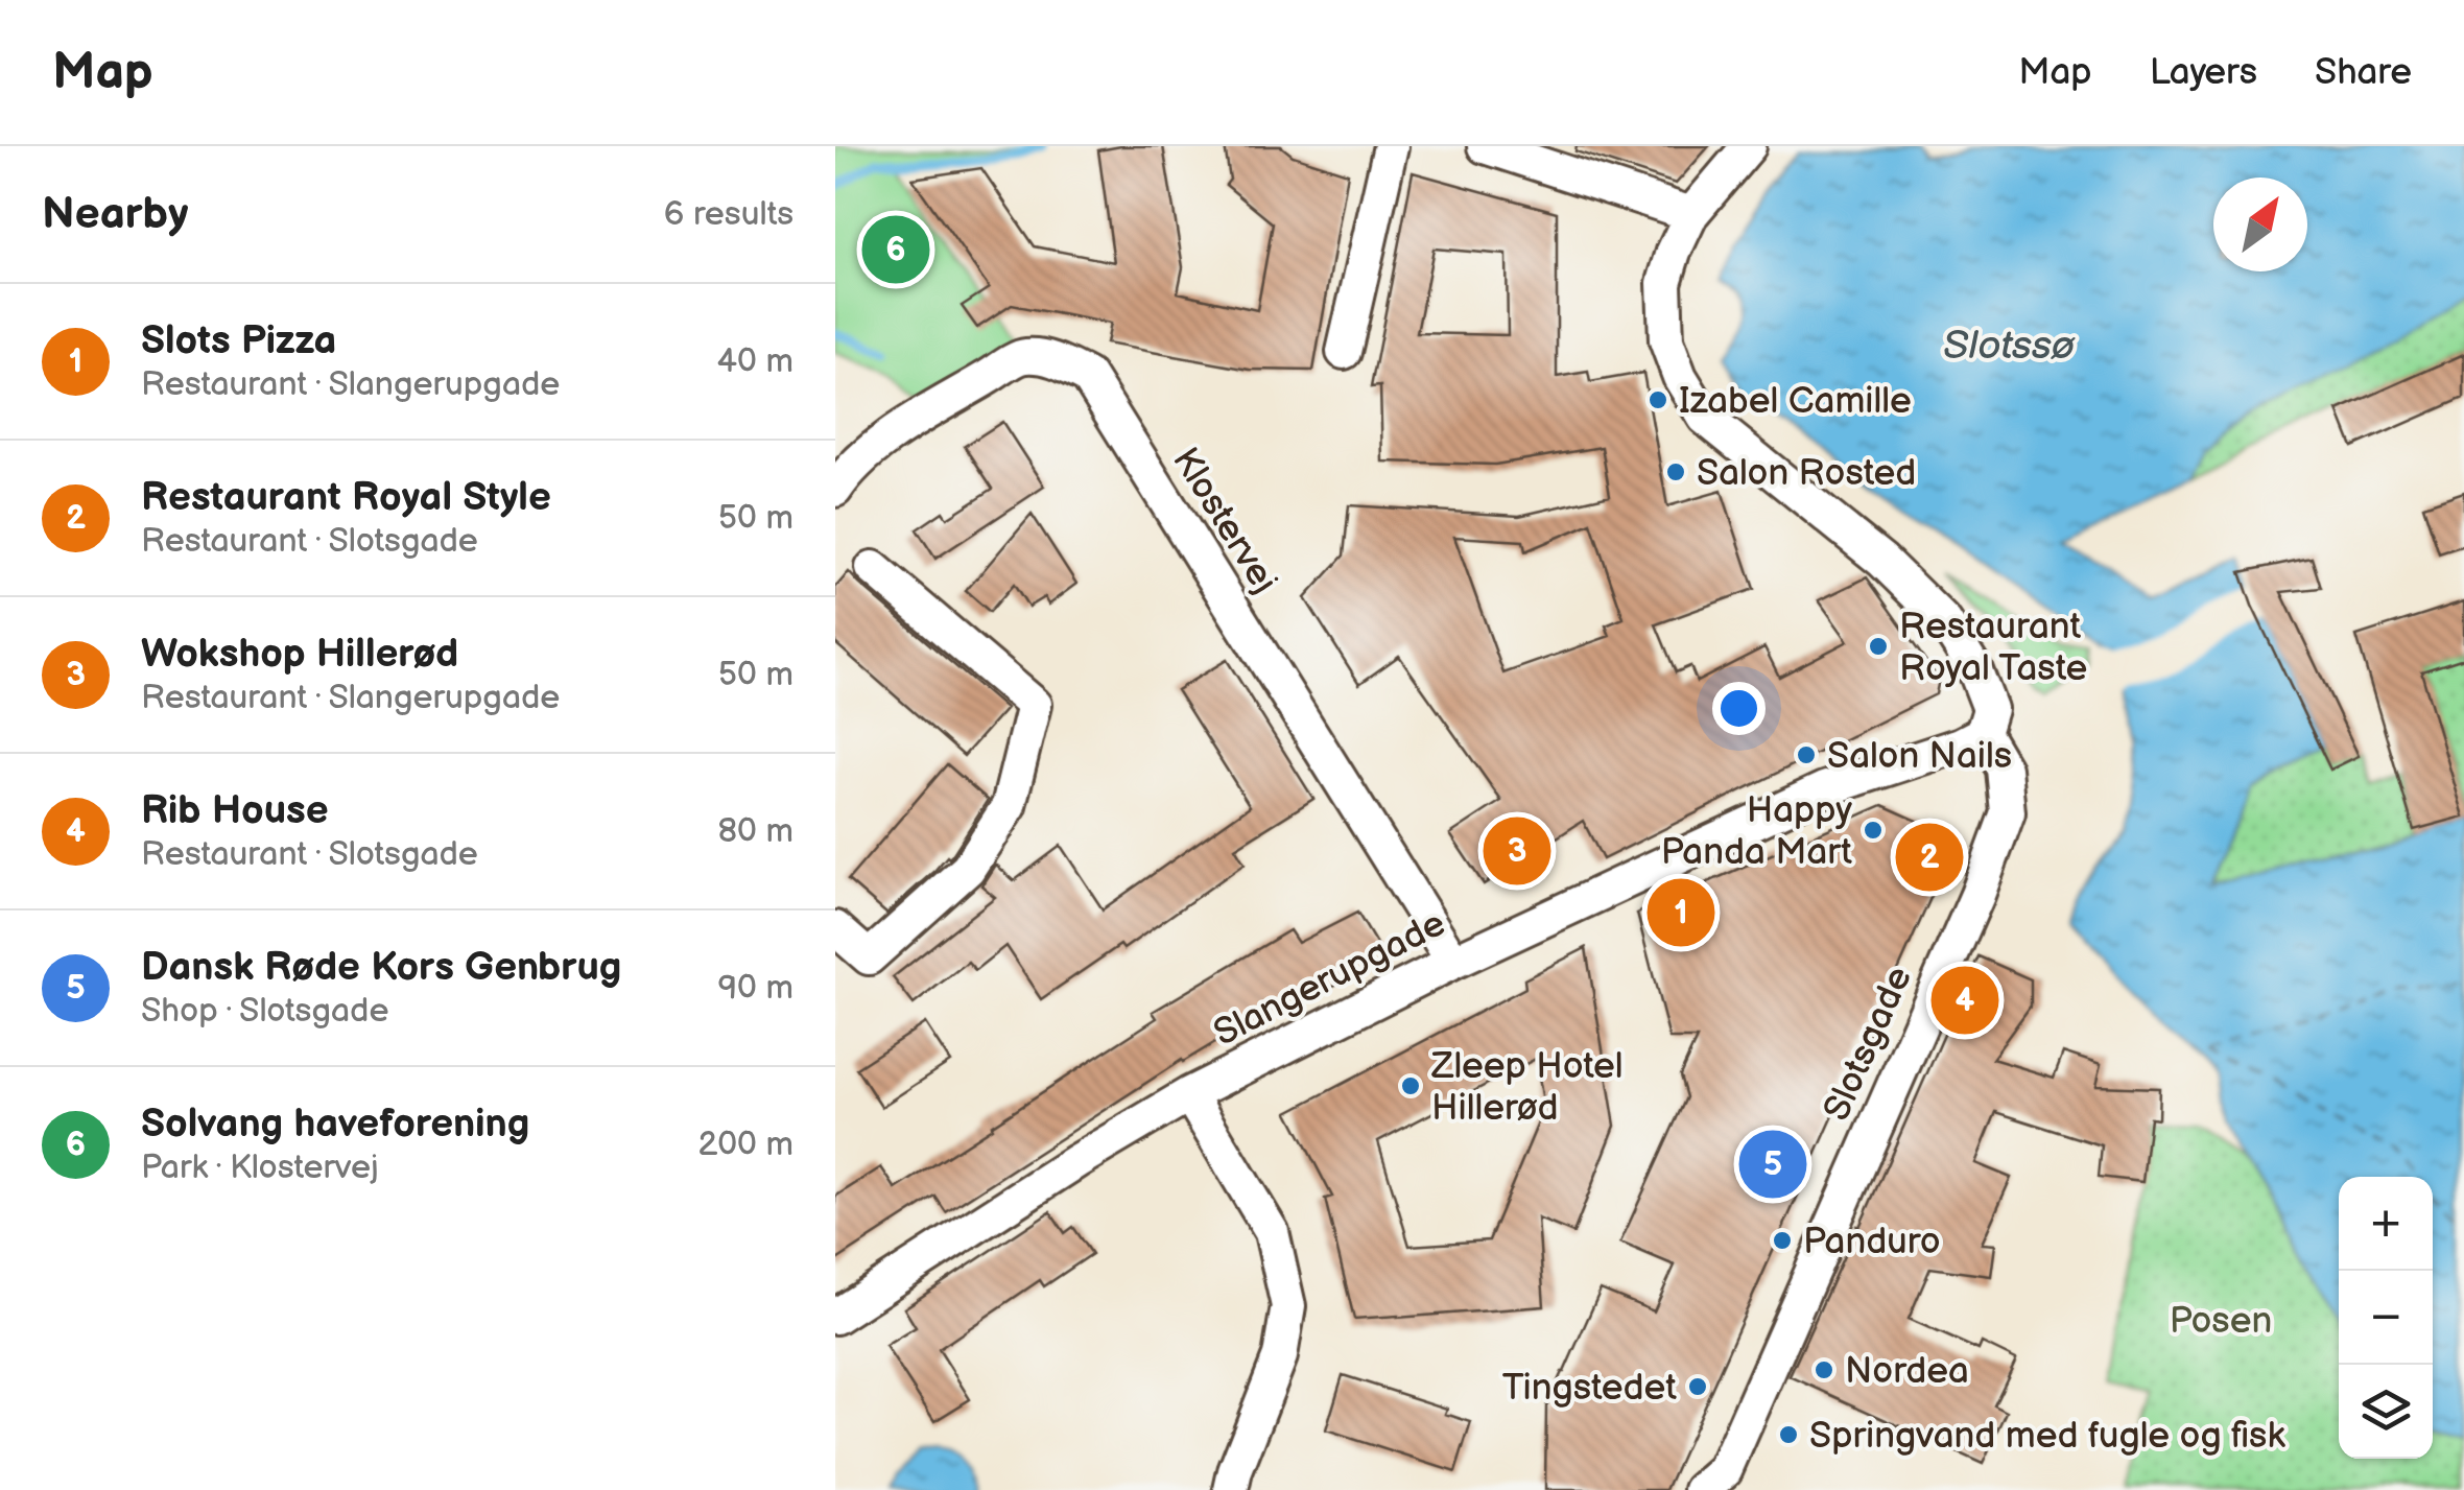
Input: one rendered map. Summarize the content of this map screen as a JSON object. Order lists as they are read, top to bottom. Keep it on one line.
{"streets":{"street":["Klostervej","Slangerupgade","Slotsgade"]},"crossings":[["Klostervej","Slangerupgade"],["Slangerupgade","Slotsgade"]],"water":["Slotssø"],"parks":["Posen"],"places":["Izabel Camille","Salon Rosted","Restaurant Royal Taste","Salon Nails","Happy Panda Mart","Zleep Hotel Hillerød","Panduro","Nordea","Tingstedet","Springvand med fugle og fisk"],"north":"top right","page":{"header":"Map","nav":["Map","Layers","Share"],"heading":["Nearby","6 results"],"pins":["6","3","2","1","4","5"],"list":[{"mark":"1","name":"Slots Pizza","note":"Restaurant · Slangerupgade","value":"40 m"},{"mark":"2","name":"Restaurant Royal Style","note":"Restaurant · Slotsgade","value":"50 m"},{"mark":"3","name":"Wokshop Hillerød","note":"Restaurant · Slangerupgade","value":"50 m"},{"mark":"4","name":"Rib House","note":"Restaurant · Slotsgade","value":"80 m"},{"mark":"5","name":"Dansk Røde Kors Genbrug","note":"Shop · Slotsgade","value":"90 m"},{"mark":"6","name":"Solvang haveforening","note":"Park · Klostervej","value":"200 m"}],"map_buttons":["+","−"]}}
